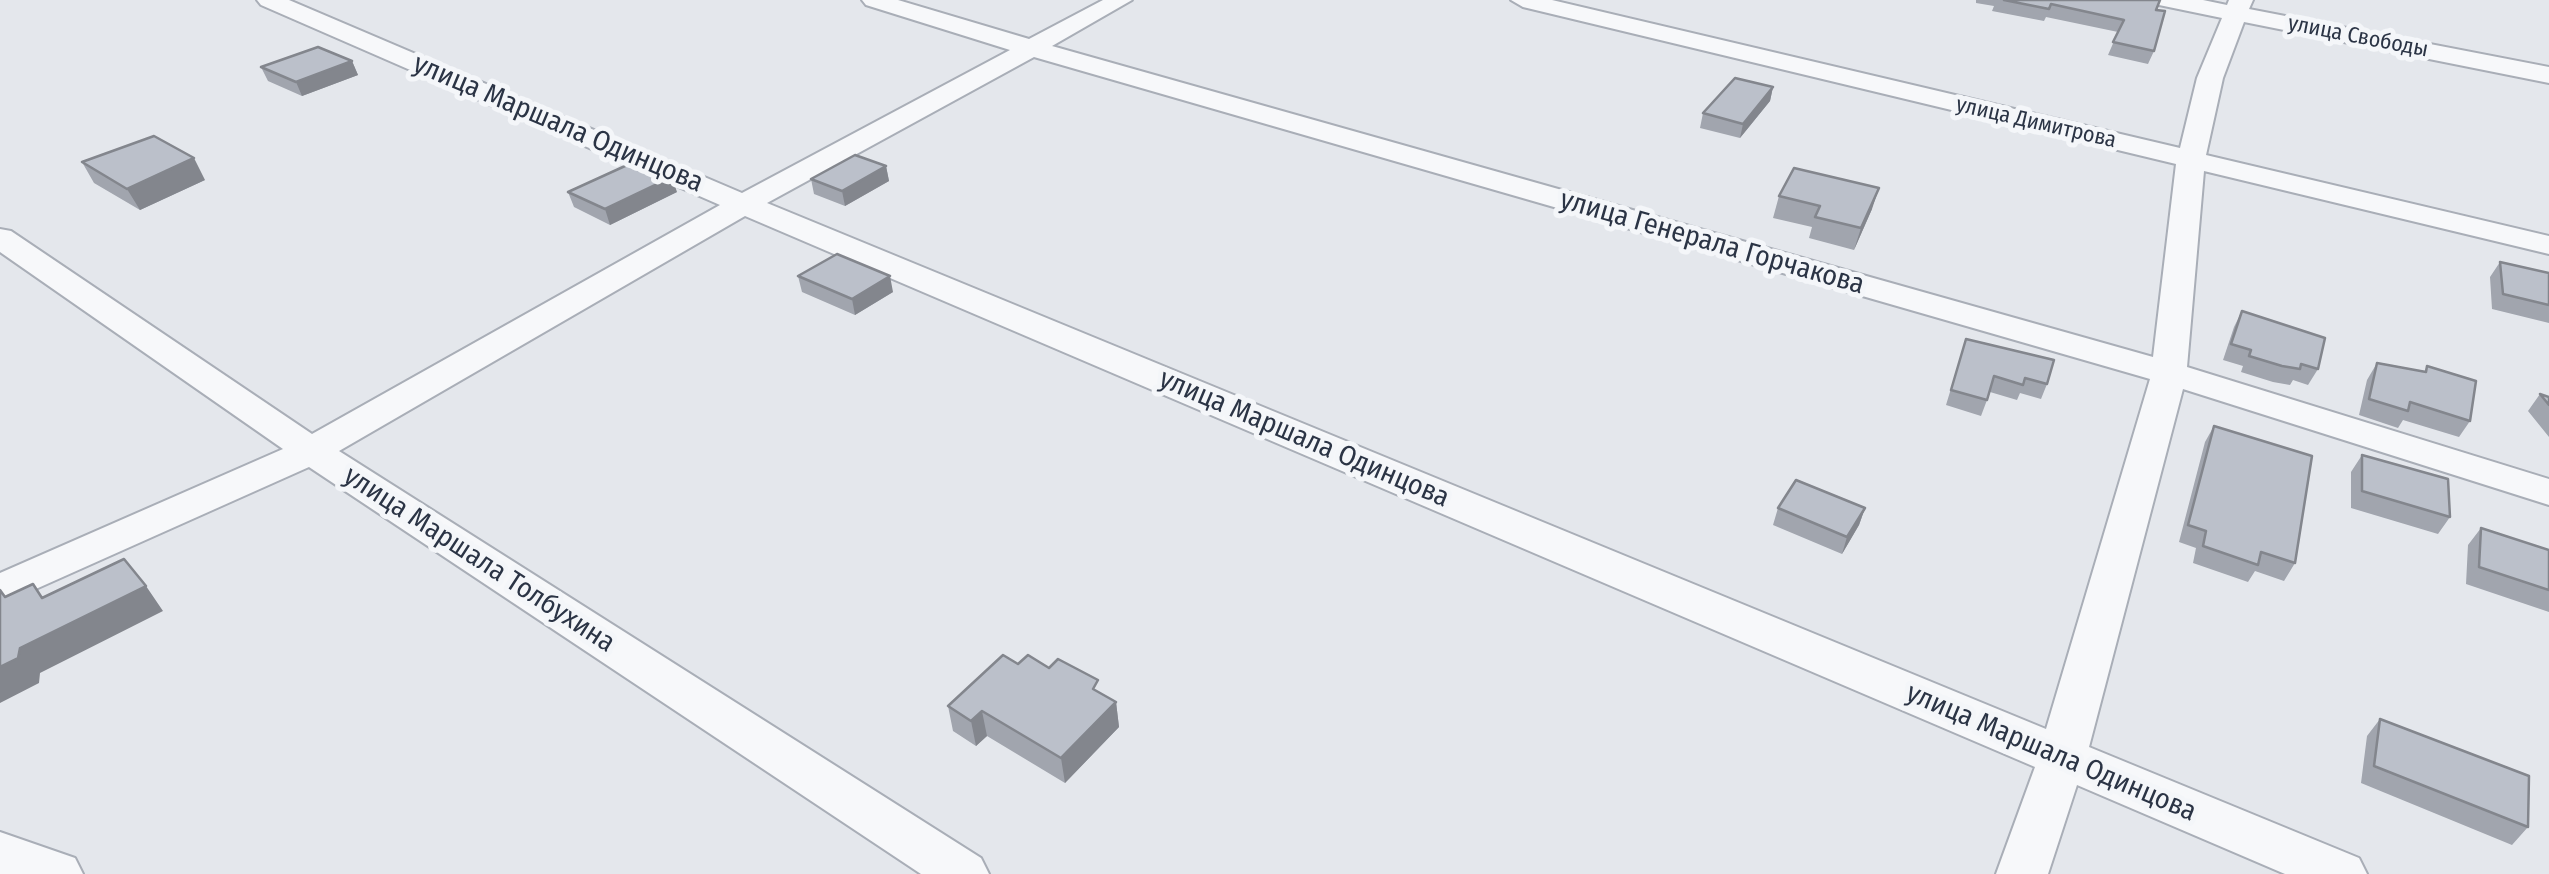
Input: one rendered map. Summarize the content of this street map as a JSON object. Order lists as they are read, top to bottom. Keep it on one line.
{"streets":{"street":["улица Свободы","улица Димитрова","улица Маршала Одинцова","улица Генерала Горчакова","улица Маршала Толбухина"]}}
